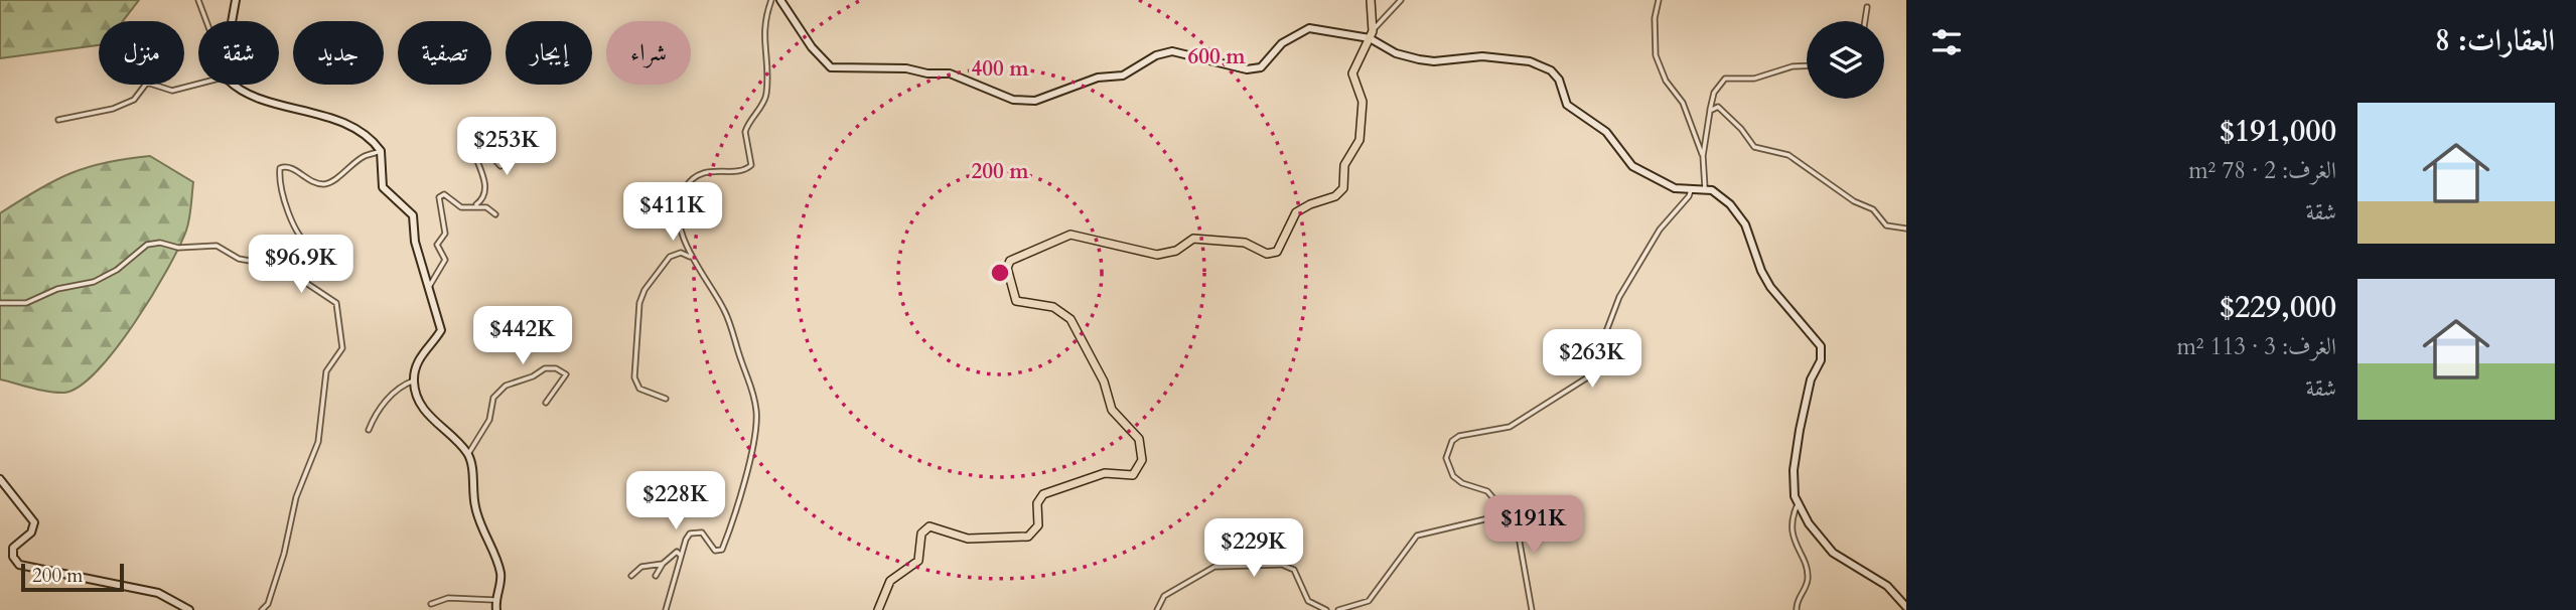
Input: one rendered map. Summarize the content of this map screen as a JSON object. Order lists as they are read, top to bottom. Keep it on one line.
{"scale_bar":"200 m","page":{"heading":"العقارات: 8","chip":["شراء","إيجار","تصفية","جديد","شقة","منزل"],"list":[{"name":"$191,000","note":"الغرف: 2 · 78 m² · شقة"},{"name":"$229,000","note":"الغرف: 3 · 113 m² · شقة"}],"price":["$253K","$411K","$96.9K","$442K","$263K","$228K","$191K","$229K"],"scale":"200 m"},"rings":["600 m","400 m","200 m"]}
